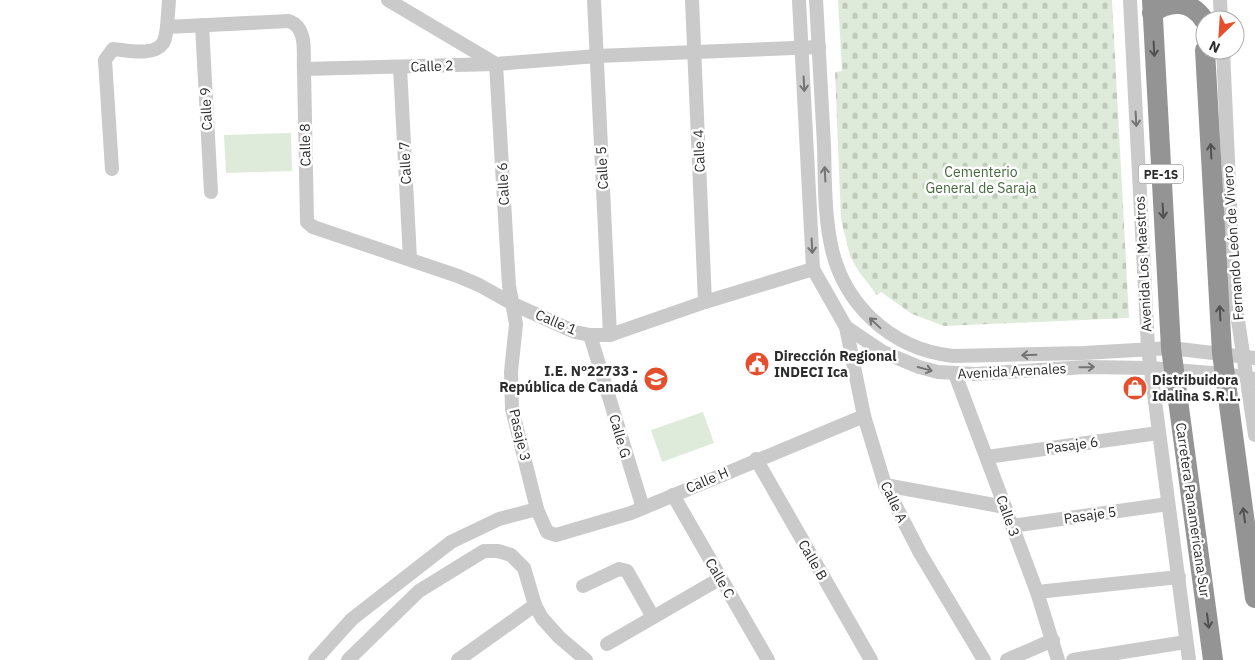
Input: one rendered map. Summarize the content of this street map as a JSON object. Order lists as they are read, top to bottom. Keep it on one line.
{"streets":{"highway":["PE-1S","Carretera Panamericana Sur"],"street":["Calle 2","Calle 9","Calle 8","Calle 4","Calle 7","Calle 5","Calle 6","Fernando León de Vivero","Avenida Los Maestros","Calle 1","Avenida Arenales","Pasaje 3","Calle G","Pasaje 6","Calle H","Calle A","Pasaje 5","Calle 3","Calle B","Calle C"]},"crossings":[["Calle 2","Calle 8"],["Calle 2","Calle 4"],["Calle 2","Calle 7"],["Calle 2","Calle 5"],["Calle 2","Calle 6"],["Calle 2","Avenida Arenales"],["Calle 8","Calle 1"],["Calle 4","Calle 1"],["Calle 7","Calle 1"],["Calle 5","Calle 1"],["Calle 6","Calle 1"],["Calle 6","Pasaje 3"],["Fernando León de Vivero","Avenida Arenales"],["Avenida Los Maestros","Avenida Arenales"],["Avenida Los Maestros","Carretera Panamericana Sur"],["Calle 1","Avenida Arenales"],["Calle 1","Pasaje 3"],["Calle 1","Calle G"],["Avenida Arenales","Calle A"],["Avenida Arenales","Carretera Panamericana Sur"],["Avenida Arenales","Calle 3"],["Pasaje 3","Calle H"],["Calle G","Calle H"],["Pasaje 6","Carretera Panamericana Sur"],["Pasaje 6","Calle 3"],["Calle H","Calle A"],["Calle H","Calle B"],["Calle H","Calle C"],["Carretera Panamericana Sur","Pasaje 5"],["Pasaje 5","Calle 3"]],"one_way":["Avenida Los Maestros"],"parks":["Cementerio General de Saraja"],"places":{"public building":["Dirección Regional INDECI Ica"],"school or university":["I.E. Nº22733 - República de Canadá"],"shop":["Distribuidora Idalina S.R.L."]},"north":"bottom left"}
